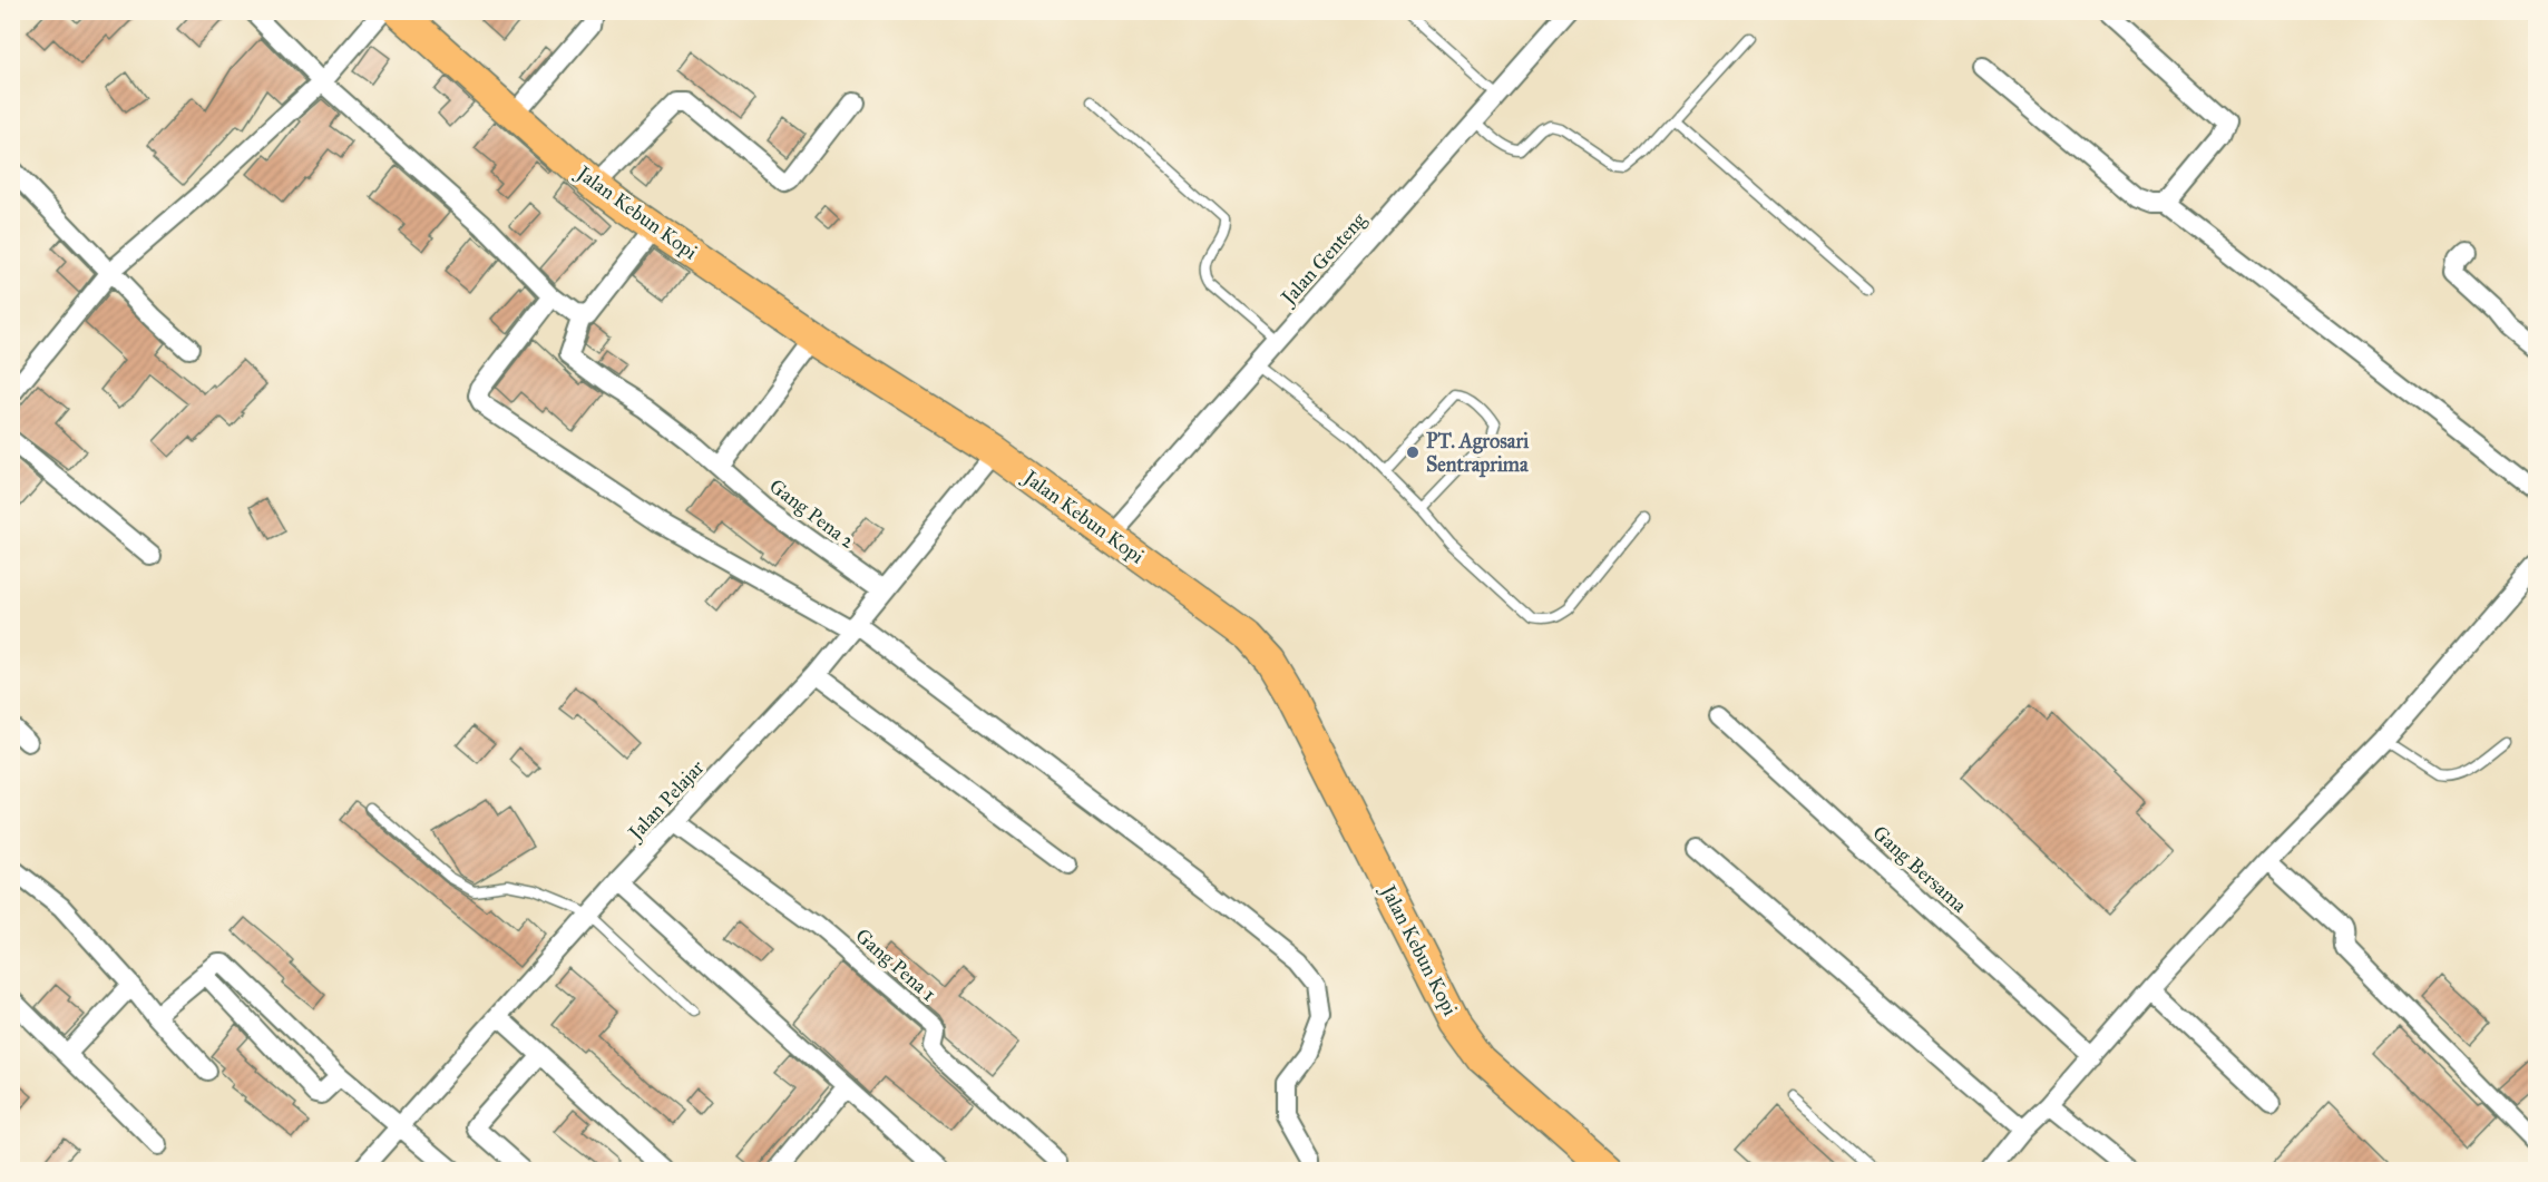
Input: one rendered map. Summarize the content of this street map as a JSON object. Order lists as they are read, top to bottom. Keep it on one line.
{"streets":{"main road":["Jalan Kebun Kopi"],"street":["Jalan Genteng","Gang Pena 2","Jalan Pelajar","Gang Bersama","Gang Pena 1"]},"crossings":[["Jalan Kebun Kopi","Jalan Genteng"],["Jalan Kebun Kopi","Jalan Pelajar"],["Gang Pena 2","Jalan Pelajar"],["Jalan Pelajar","Gang Pena 1"]],"places":["PT. Agrosari Sentraprima"]}
